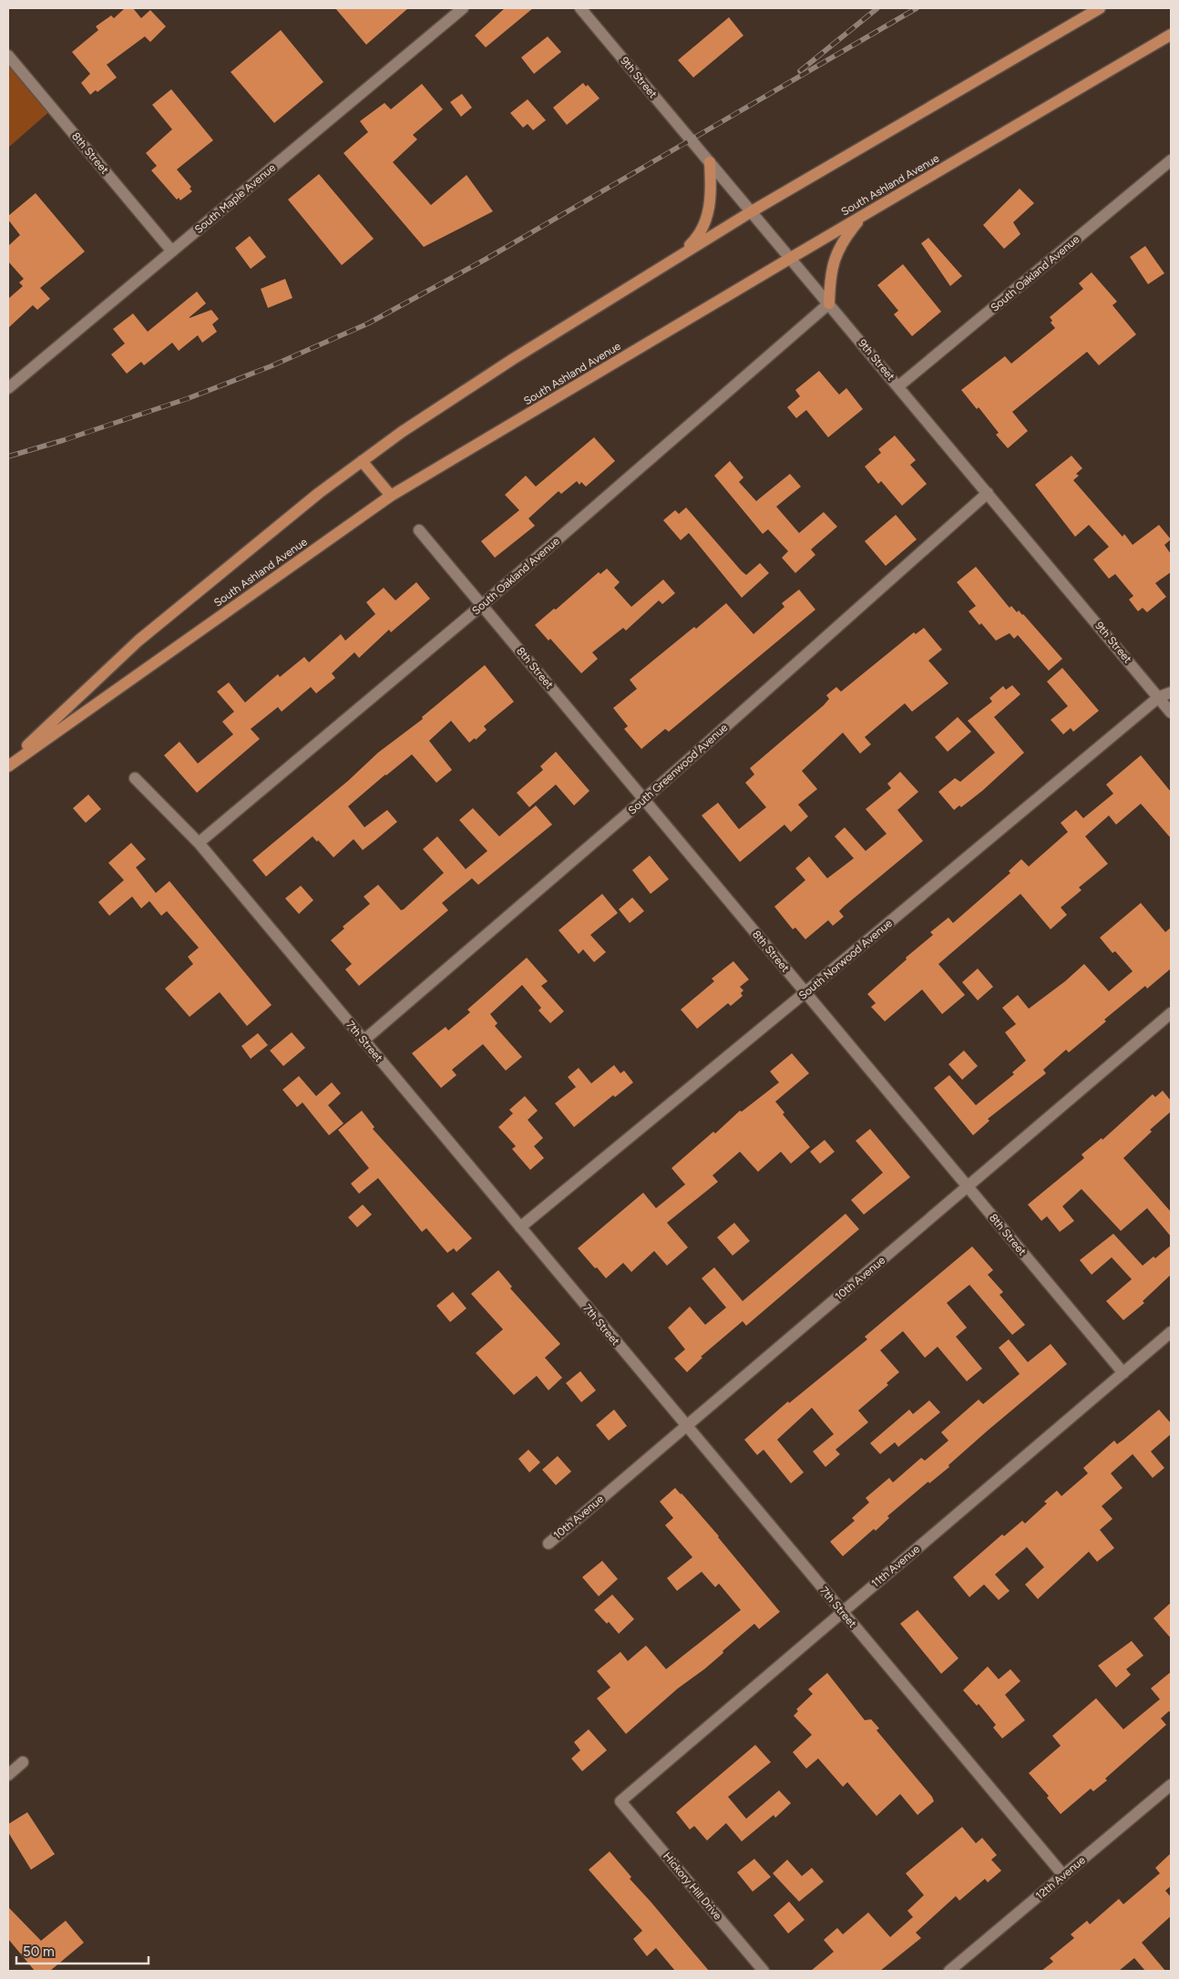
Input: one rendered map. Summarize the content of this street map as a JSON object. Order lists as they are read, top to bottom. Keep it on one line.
{"streets":{"main road":["South Ashland Avenue"],"street":["9th Street","8th Street","South Maple Avenue","South Oakland Avenue","South Greenwood Avenue","South Norwood Avenue","7th Street","10th Avenue","11th Avenue","12th Avenue","Hickory Hill Drive"]},"crossings":[["9th Street","South Ashland Avenue"],["9th Street","South Oakland Avenue"],["9th Street","South Greenwood Avenue"],["9th Street","South Norwood Avenue"],["8th Street","South Maple Avenue"],["8th Street","South Oakland Avenue"],["8th Street","South Greenwood Avenue"],["8th Street","South Norwood Avenue"],["8th Street","10th Avenue"],["8th Street","11th Avenue"],["South Oakland Avenue","7th Street"],["South Greenwood Avenue","7th Street"],["South Norwood Avenue","7th Street"],["7th Street","10th Avenue"],["7th Street","11th Avenue"],["7th Street","12th Avenue"],["11th Avenue","Hickory Hill Drive"]],"scale_bar":"50 m"}
